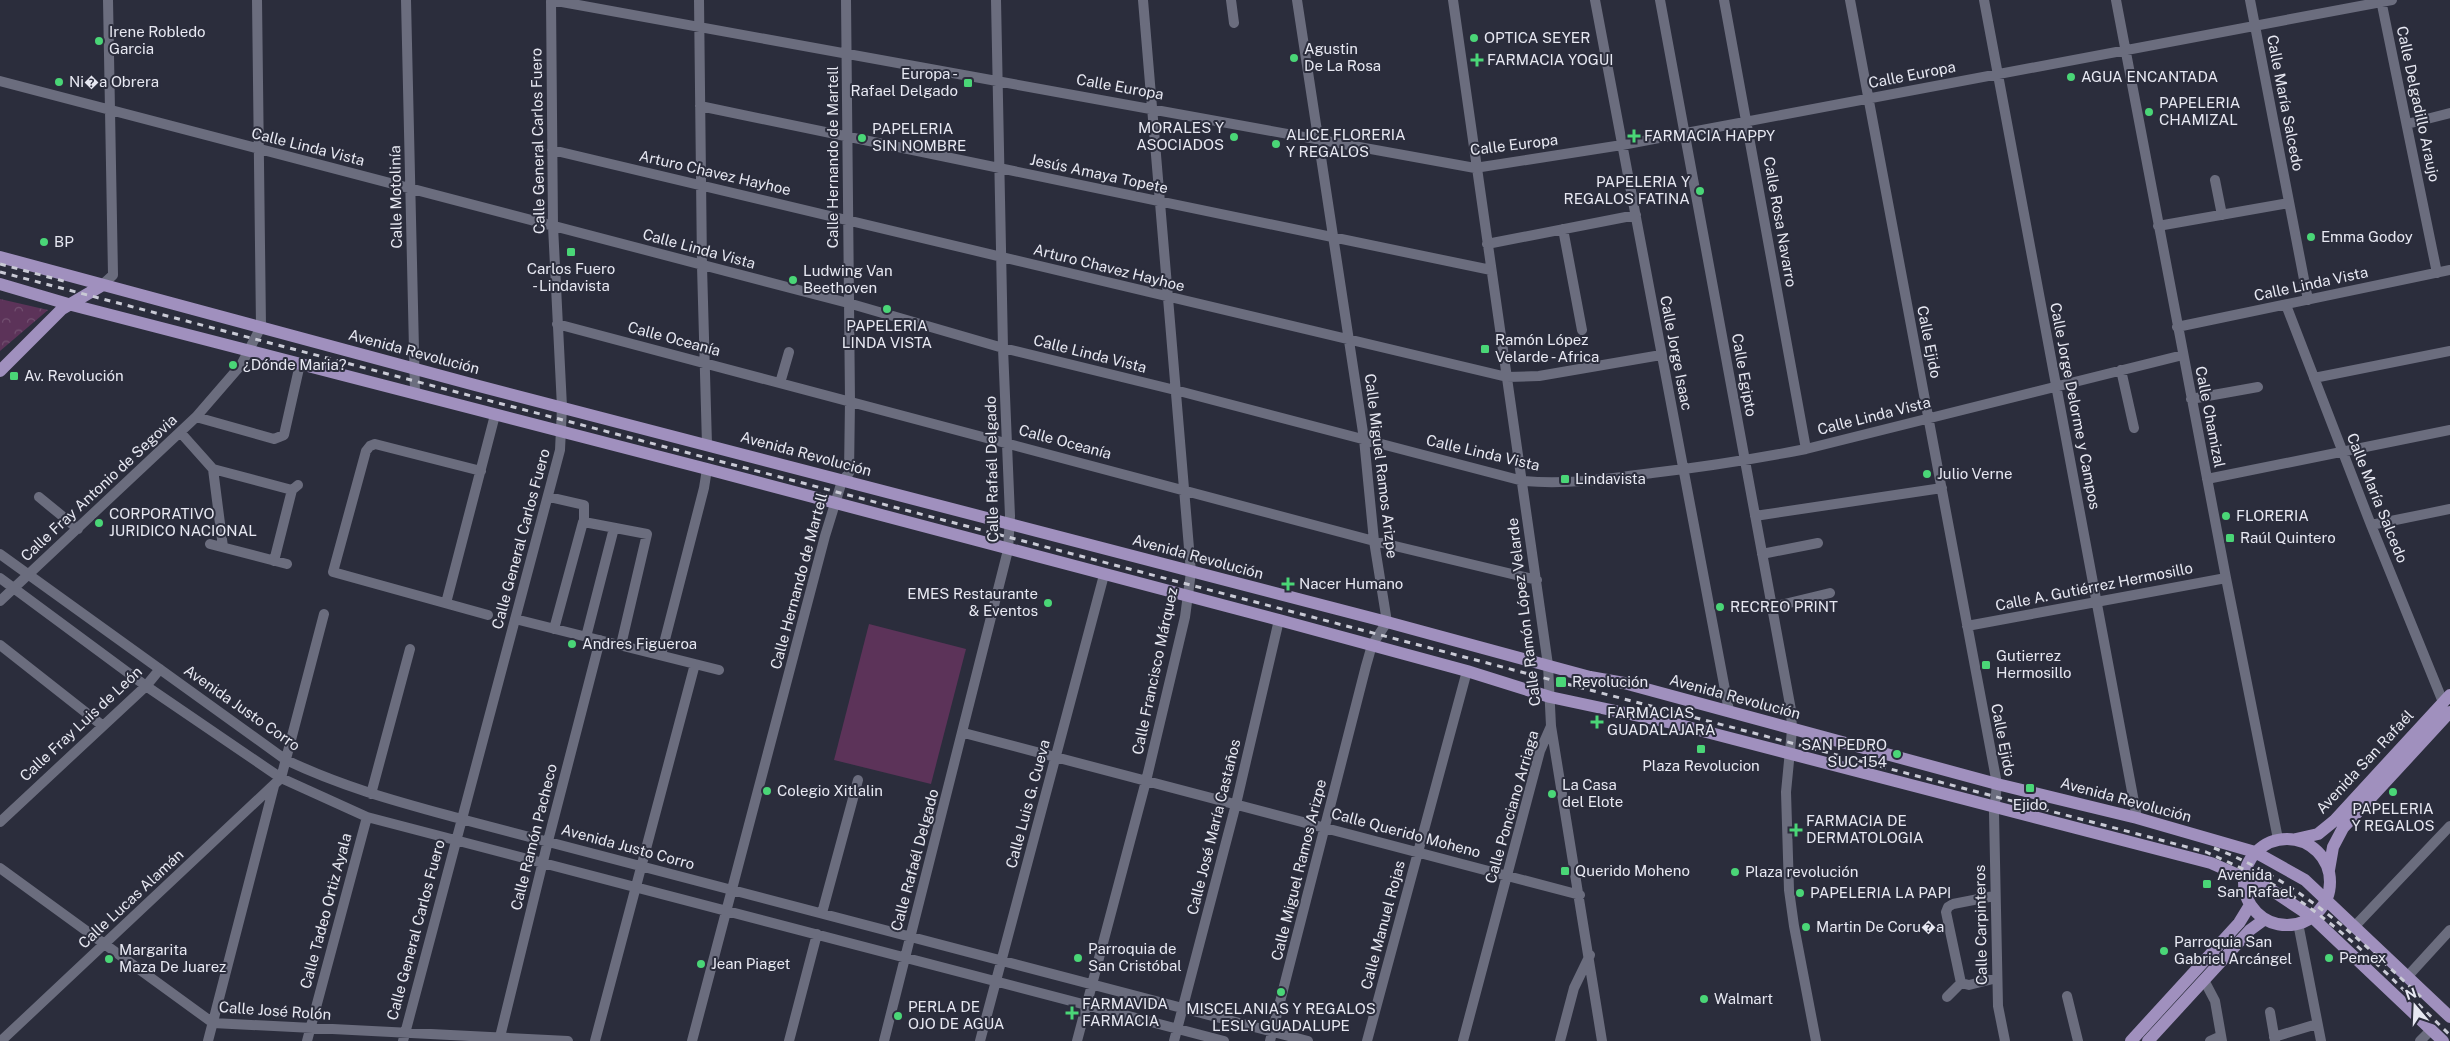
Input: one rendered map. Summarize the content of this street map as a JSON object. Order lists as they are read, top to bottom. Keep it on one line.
{"streets":{"main road":["Avenida Revolución","Avenida San Rafaél"],"street":["Calle Europa","Calle María Salcedo","Calle Delgadillo Araujo","Calle General Carlos Fuero","Calle Linda Vista","Calle Hernando de Martell","Arturo Chavez Hayhoe","Jesús Amaya Topete","Calle Motolinía","Calle Rosa Navarro","Calle Oceanía","Calle Ejido","Calle Jorge Isaac","Calle Egipto","Calle Jorge Delorme y Campos","Calle Chamizal","Calle Miguel Ramos Arizpe","Calle Rafaél Delgado","Calle Fray Antonio de Segovia","Calle A. Gutiérrez Hermosillo","Calle Ramón López Velarde","Calle Francisco Márquez","Avenida Justo Corro","Calle Fray Luis de León","Calle Luis G. Cueva","Calle Ponciano Arriaga","Calle José María Castaños","Calle Querido Moheno","Calle Ramón Pacheco","Calle Lucas Alamán","Calle Tadeo Ortiz Ayala","Calle Manuel Rojas","Calle Carpinteros","Calle José Rolón"]},"crossings":[["Calle Europa","Calle María Salcedo"],["Calle Europa","Calle Delgadillo Araujo"],["Calle Europa","Calle General Carlos Fuero"],["Calle Europa","Calle Hernando de Martell"],["Calle Europa","Calle Rosa Navarro"],["Calle Europa","Calle Ejido"],["Calle Europa","Calle Jorge Isaac"],["Calle Europa","Calle Egipto"],["Calle Europa","Calle Jorge Delorme y Campos"],["Calle Europa","Calle Chamizal"],["Calle Europa","Calle Miguel Ramos Arizpe"],["Calle Europa","Calle Rafaél Delgado"],["Calle Europa","Calle Ramón López Velarde"],["Calle Europa","Calle Francisco Márquez"],["Calle María Salcedo","Calle Linda Vista"],["Calle María Salcedo","Avenida San Rafaél"],["Calle Delgadillo Araujo","Calle Linda Vista"],["Calle General Carlos Fuero","Calle Linda Vista"],["Calle General Carlos Fuero","Arturo Chavez Hayhoe"],["Calle General Carlos Fuero","Calle Oceanía"],["Calle General Carlos Fuero","Avenida Revolución"],["Calle General Carlos Fuero","Avenida Justo Corro"],["Calle General Carlos Fuero","Calle José Rolón"],["Calle Linda Vista","Calle Hernando de Martell"],["Calle Linda Vista","Calle Motolinía"],["Calle Linda Vista","Calle Rosa Navarro"],["Calle Linda Vista","Calle Ejido"],["Calle Linda Vista","Calle Jorge Isaac"],["Calle Linda Vista","Calle Egipto"],["Calle Linda Vista","Calle Jorge Delorme y Campos"],["Calle Linda Vista","Calle Chamizal"],["Calle Linda Vista","Calle Miguel Ramos Arizpe"],["Calle Linda Vista","Calle Rafaél Delgado"],["Calle Linda Vista","Calle Fray Antonio de Segovia"],["Calle Linda Vista","Calle Ramón López Velarde"],["Calle Linda Vista","Calle Francisco Márquez"],["Calle Hernando de Martell","Arturo Chavez Hayhoe"],["Calle Hernando de Martell","Jesús Amaya Topete"],["Calle Hernando de Martell","Calle Oceanía"],["Calle Hernando de Martell","Avenida Revolución"],["Calle Hernando de Martell","Avenida Justo Corro"],["Arturo Chavez Hayhoe","Calle Jorge Isaac"],["Arturo Chavez Hayhoe","Calle Miguel Ramos Arizpe"],["Arturo Chavez Hayhoe","Calle Rafaél Delgado"],["Arturo Chavez Hayhoe","Calle Ramón López Velarde"],["Arturo Chavez Hayhoe","Calle Francisco Márquez"],["Jesús Amaya Topete","Calle Miguel Ramos Arizpe"],["Jesús Amaya Topete","Calle Rafaél Delgado"],["Jesús Amaya Topete","Calle Ramón López Velarde"],["Jesús Amaya Topete","Calle Francisco Márquez"],["Calle Motolinía","Avenida Revolución"],["Calle Oceanía","Calle Miguel Ramos Arizpe"],["Calle Oceanía","Calle Rafaél Delgado"],["Calle Oceanía","Calle Ramón López Velarde"],["Calle Oceanía","Calle Francisco Márquez"],["Calle Ejido","Avenida Revolución"],["Calle Ejido","Calle A. Gutiérrez Hermosillo"],["Calle Ejido","Calle Carpinteros"],["Avenida Revolución","Calle Jorge Isaac"],["Avenida Revolución","Calle Egipto"],["Avenida Revolución","Calle Jorge Delorme y Campos"],["Avenida Revolución","Calle Miguel Ramos Arizpe"],["Avenida Revolución","Calle Rafaél Delgado"],["Avenida Revolución","Calle Fray Antonio de Segovia"],["Avenida Revolución","Calle Ramón López Velarde"],["Avenida Revolución","Calle Francisco Márquez"],["Avenida Revolución","Avenida San Rafaél"],["Calle Jorge Delorme y Campos","Calle A. Gutiérrez Hermosillo"],["Calle Chamizal","Calle A. Gutiérrez Hermosillo"],["Calle Miguel Ramos Arizpe","Avenida Justo Corro"],["Calle Miguel Ramos Arizpe","Calle Querido Moheno"],["Calle Rafaél Delgado","Avenida Justo Corro"],["Calle Rafaél Delgado","Calle Querido Moheno"],["Calle Fray Antonio de Segovia","Avenida Justo Corro"],["Calle Ramón López Velarde","Calle Ponciano Arriaga"],["Calle Ramón López Velarde","Calle Querido Moheno"],["Calle Francisco Márquez","Avenida Justo Corro"],["Calle Francisco Márquez","Calle Querido Moheno"],["Avenida Justo Corro","Calle Fray Luis de León"],["Avenida Justo Corro","Calle Luis G. Cueva"],["Avenida Justo Corro","Calle José María Castaños"],["Avenida Justo Corro","Calle Ramón Pacheco"],["Calle Luis G. Cueva","Calle Querido Moheno"],["Calle Ponciano Arriaga","Calle Querido Moheno"],["Calle José María Castaños","Calle Querido Moheno"],["Calle Querido Moheno","Calle Manuel Rojas"],["Calle Ramón Pacheco","Calle José Rolón"],["Calle Lucas Alamán","Calle José Rolón"],["Calle Tadeo Ortiz Ayala","Calle José Rolón"]],"places":{"other":["OPTICA SEYER","Irene Robledo Garcia","Agustin De La Rosa","AGUA ENCANTADA","Ni�a Obrera","PAPELERIA CHAMIZAL","MORALES Y ASOCIADOS","PAPELERIA SIN NOMBRE","ALICE FLORERIA Y REGALOS","PAPELERIA Y REGALOS FATINA","Emma Godoy","BP","Ludwing Van Beethoven","PAPELERIA LINDA VISTA","¿Dónde Maria?","Julio Verne","FLORERIA","CORPORATIVO JURIDICO NACIONAL","EMES Restaurante & Eventos","RECREO PRINT","Andres Figueroa","SAN PEDRO SUC 154","Colegio Xitlalin","PAPELERIA Y REGALOS","La Casa del Elote","Plaza revolución","PAPELERIA LA PAPI","Martin De Coru�a","Parroquia San Gabriel Arcángel","Parroquia de San Cristóbal","Pemex","Margarita Maza De Juarez","Jean Piaget","MISCELANIAS Y REGALOS LESLY GUADALUPE","Walmart","PERLA DE OJO DE AGUA"],"health":["FARMACIA YOGUI","FARMACIA HAPPY","Nacer Humano","FARMACIAS GUADALAJARA","FARMACIA DE DERMATOLOGIA","FARMAVIDA FARMACIA"],"transit":["Europa - Rafael Delgado","Carlos Fuero - Lindavista","Ramón López Velarde - Africa","Av. Revolución","Lindavista","Raúl Quintero","Gutierrez Hermosillo","Revolución","Plaza Revolucion","Ejido","Querido Moheno","Avenida San Rafael"]},"north":"top"}
